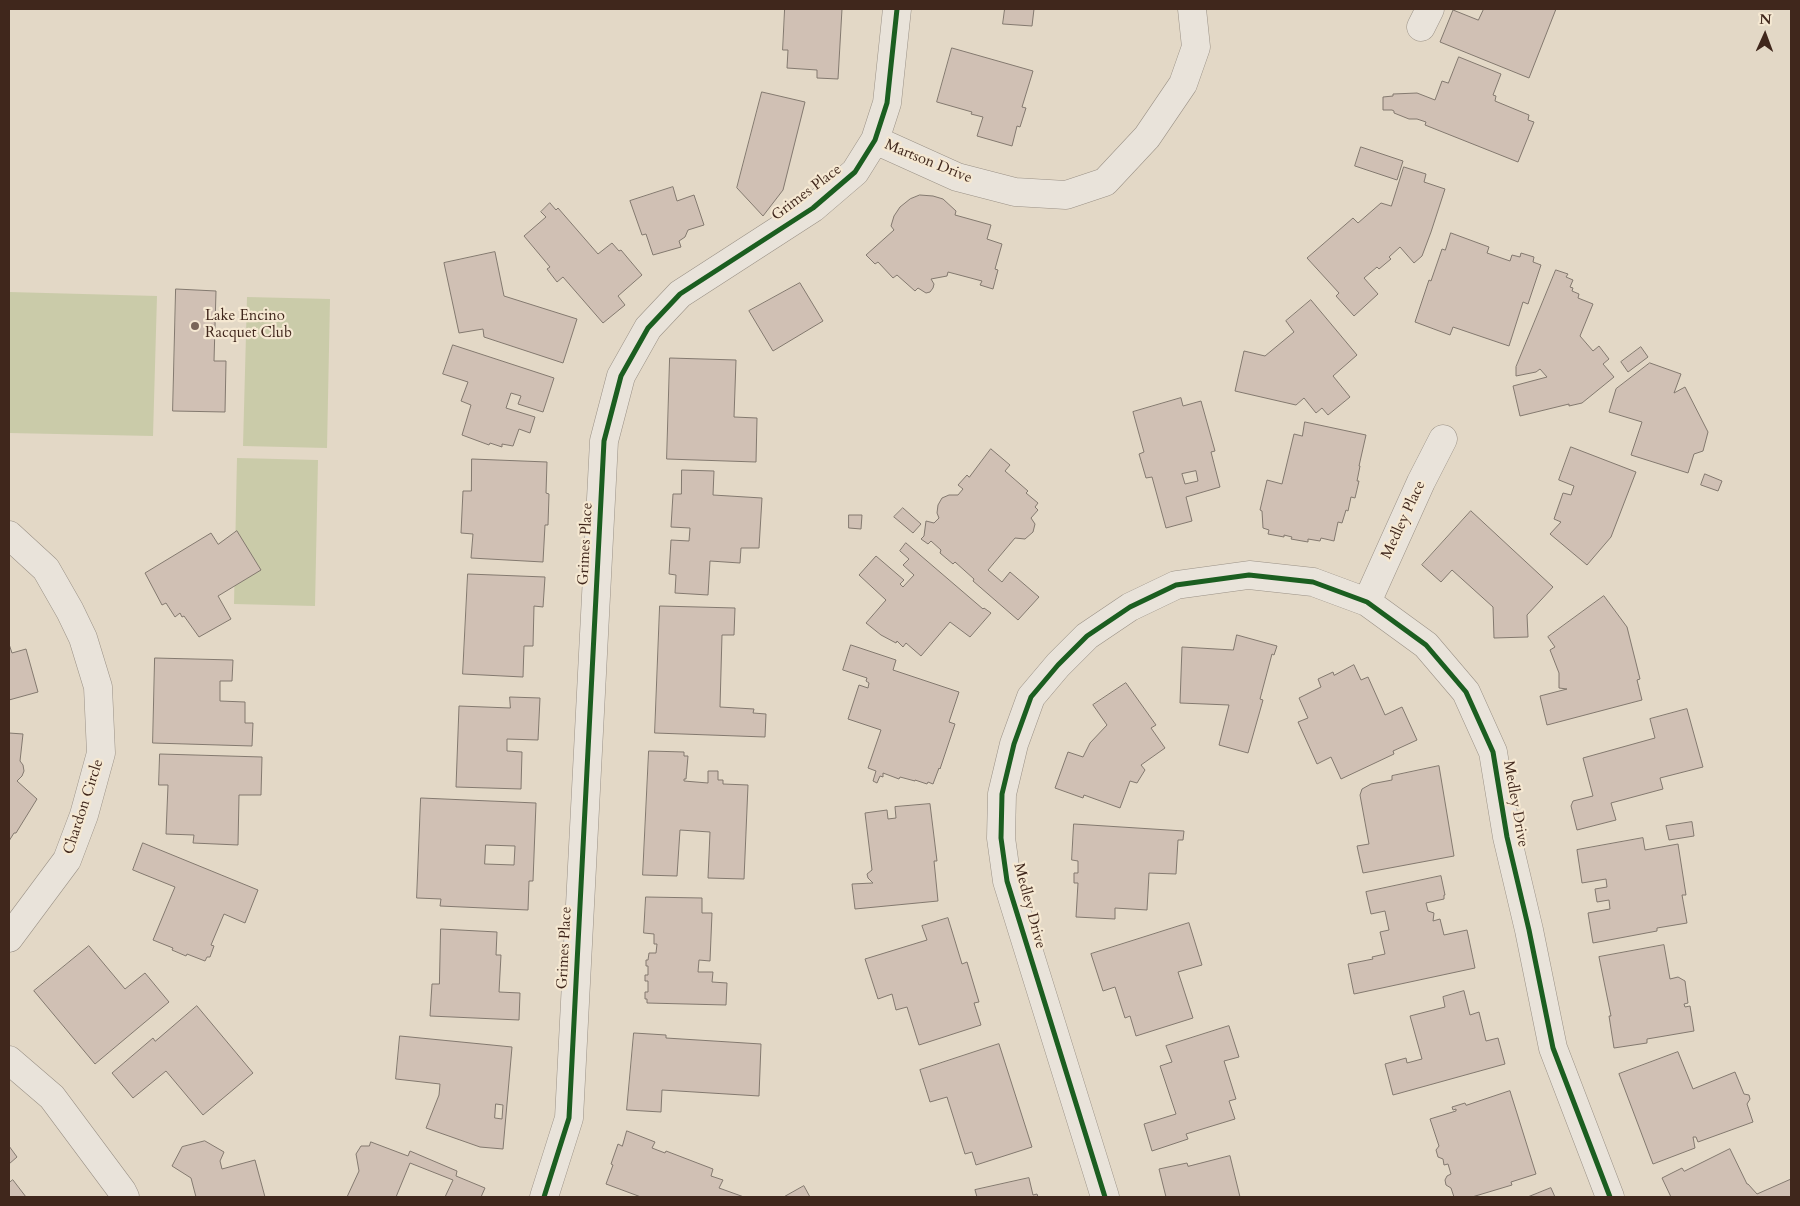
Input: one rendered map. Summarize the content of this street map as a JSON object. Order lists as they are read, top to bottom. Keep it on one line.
{"streets":{"street":["Martson Drive","Grimes Place","Medley Place","Medley Drive","Chardon Circle"]},"crossings":[["Martson Drive","Grimes Place"],["Medley Place","Medley Drive"]],"places":["Lake Encino Racquet Club"],"north":"top"}
